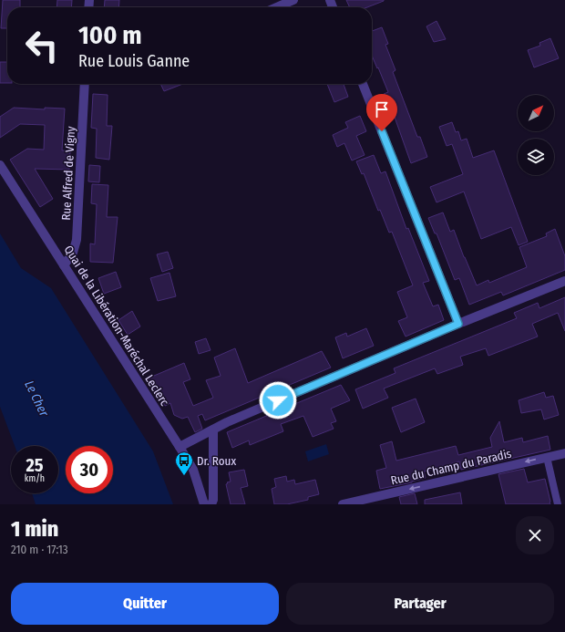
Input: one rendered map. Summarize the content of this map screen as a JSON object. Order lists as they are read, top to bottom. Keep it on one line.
{"streets":{"street":["Rue Alfred de Vigny","Quai de la Libération-Maréchal Leclerc","Rue du Champ du Paradis"]},"crossings":[["Rue Alfred de Vigny","Quai de la Libération-Maréchal Leclerc"]],"one_way":["Rue du Champ du Paradis"],"water":["Le Cher"],"places":{"bus stop":["Dr. Roux"]},"north":"top right","page":{"turn":["100 m","Rue Louis Ganne"],"speed":"25 km/h","limit":"30","heading":["1 min","210 m · 17:13"],"buttons":["Quitter","Partager"]}}
